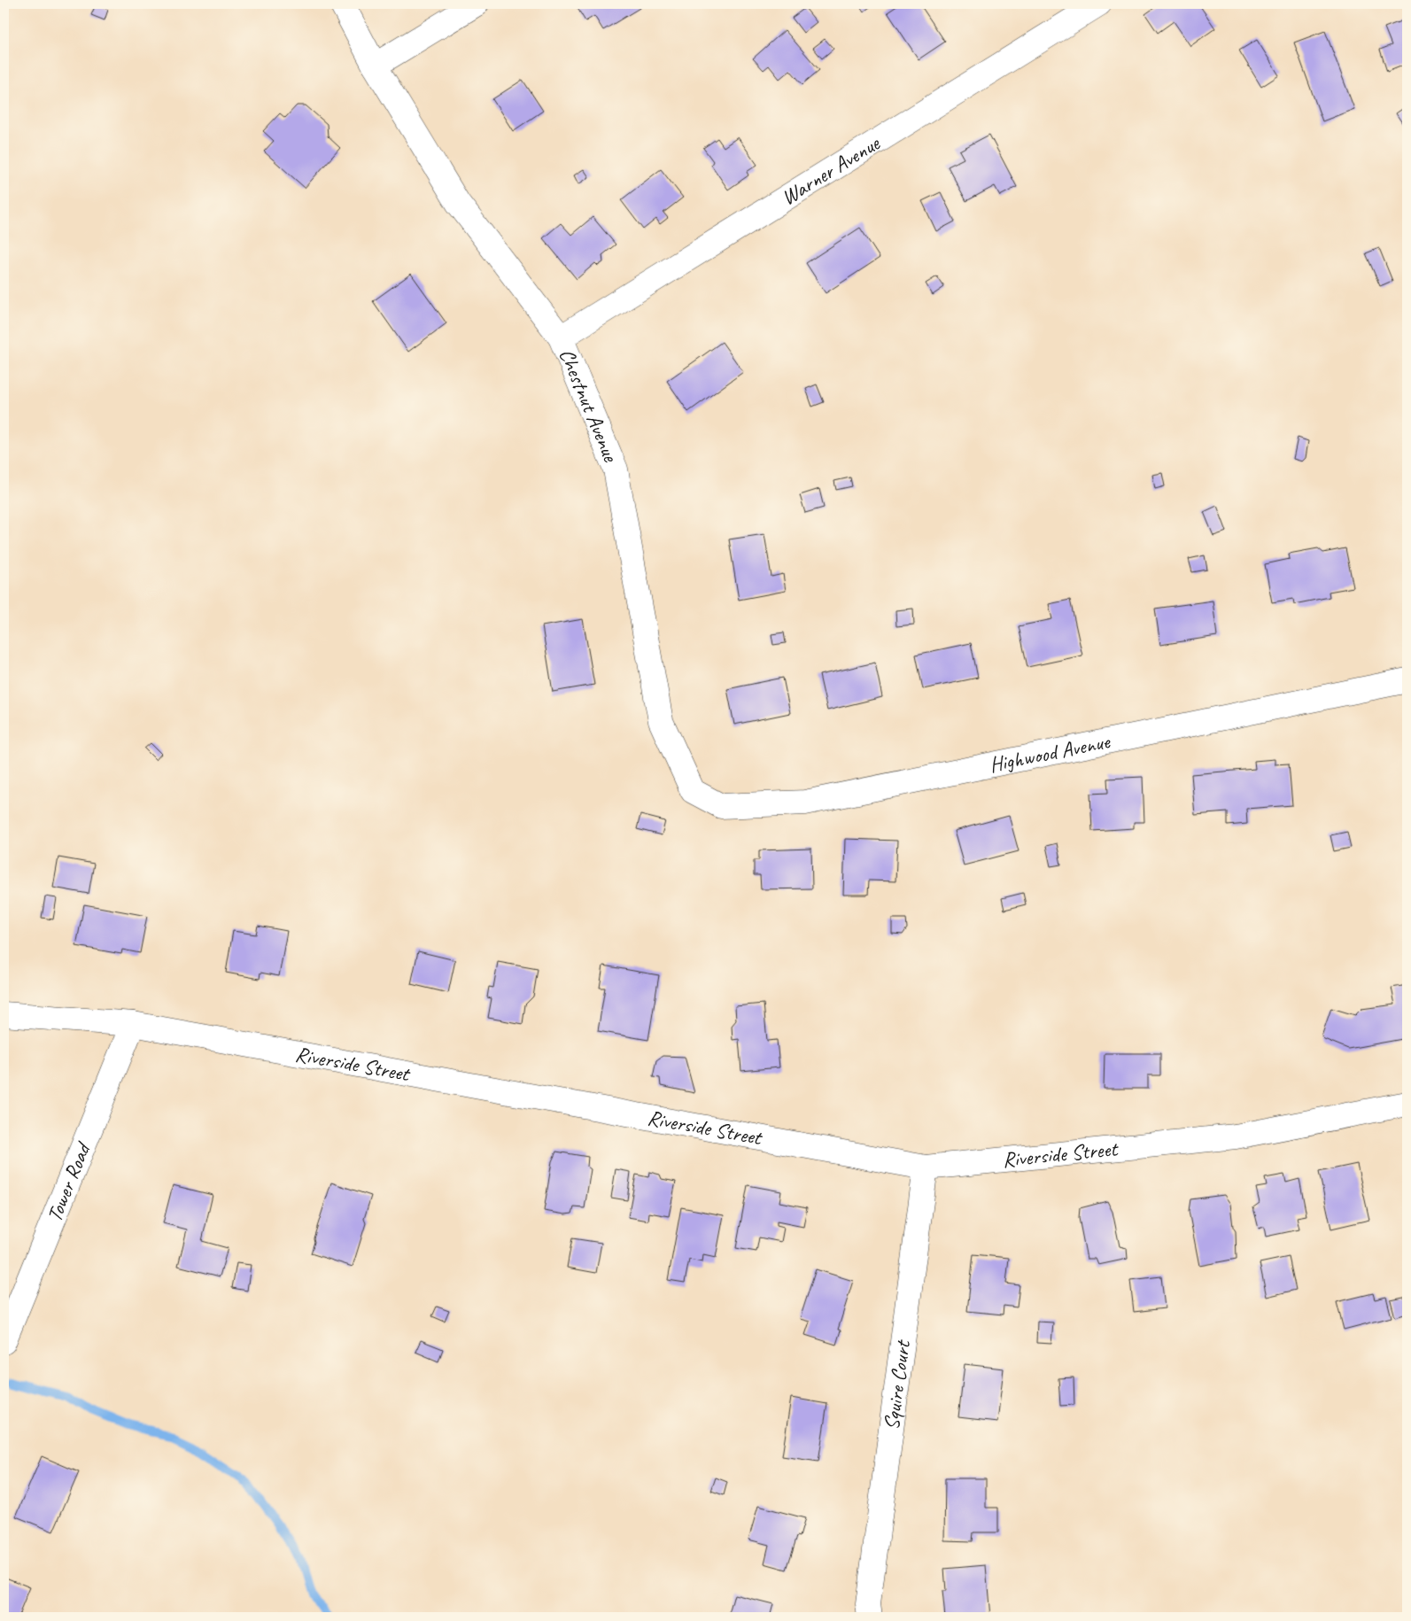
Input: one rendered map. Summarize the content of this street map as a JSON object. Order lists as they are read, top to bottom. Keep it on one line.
{"streets":{"street":["Warner Avenue","Chestnut Avenue","Highwood Avenue","Riverside Street","Tower Road","Squire Court"]},"crossings":[["Warner Avenue","Chestnut Avenue"],["Chestnut Avenue","Highwood Avenue"],["Riverside Street","Tower Road"],["Riverside Street","Squire Court"]]}
